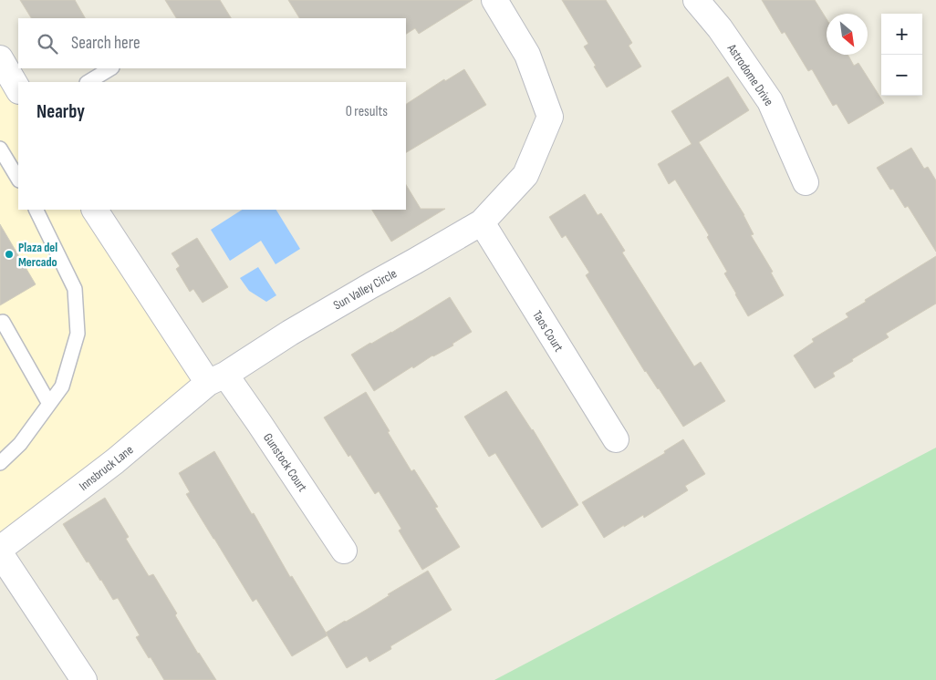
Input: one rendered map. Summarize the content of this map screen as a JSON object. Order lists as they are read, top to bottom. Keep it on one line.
{"streets":{"street":["Astrodome Drive","Sun Valley Circle","Taos Court","Gunstock Court","Innsbruck Lane"]},"crossings":[["Sun Valley Circle","Taos Court"],["Sun Valley Circle","Gunstock Court"],["Sun Valley Circle","Innsbruck Lane"],["Gunstock Court","Innsbruck Lane"]],"places":["Plaza del Mercado"],"north":"bottom right","page":{"map_buttons":["+","−"],"search":"Search here","heading":["Nearby","0 results"]}}
